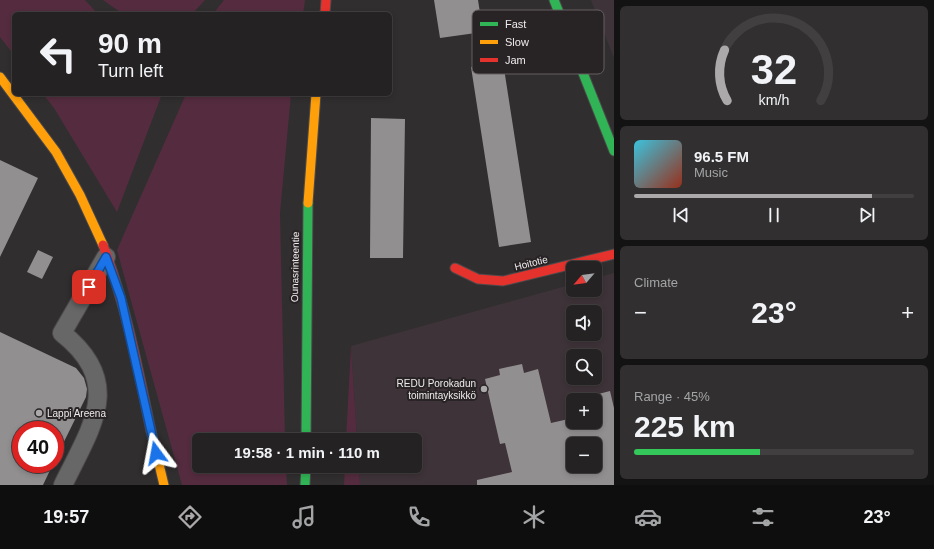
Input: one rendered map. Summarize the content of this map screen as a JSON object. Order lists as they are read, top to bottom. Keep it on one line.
{"streets":{"street":["Hoitotie","Ounasrinteentie"]},"places":["REDU Porokadun toimintayksikkö","Lappi Areena"],"legend":["Fast","Slow","Jam"],"north":"bottom left","page":{"turn":["90 m","Turn left"],"song":["96.5 FM","Music"],"tile":["Climate",["Range · 45%","225 km"]],"map_buttons":["+","−"],"heat":["−","23°","+"],"limit":"40","trip":"19:58 · 1 min · 110 m","tabs":["19:57","23°"],"gauge":["32","km/h"]}}
